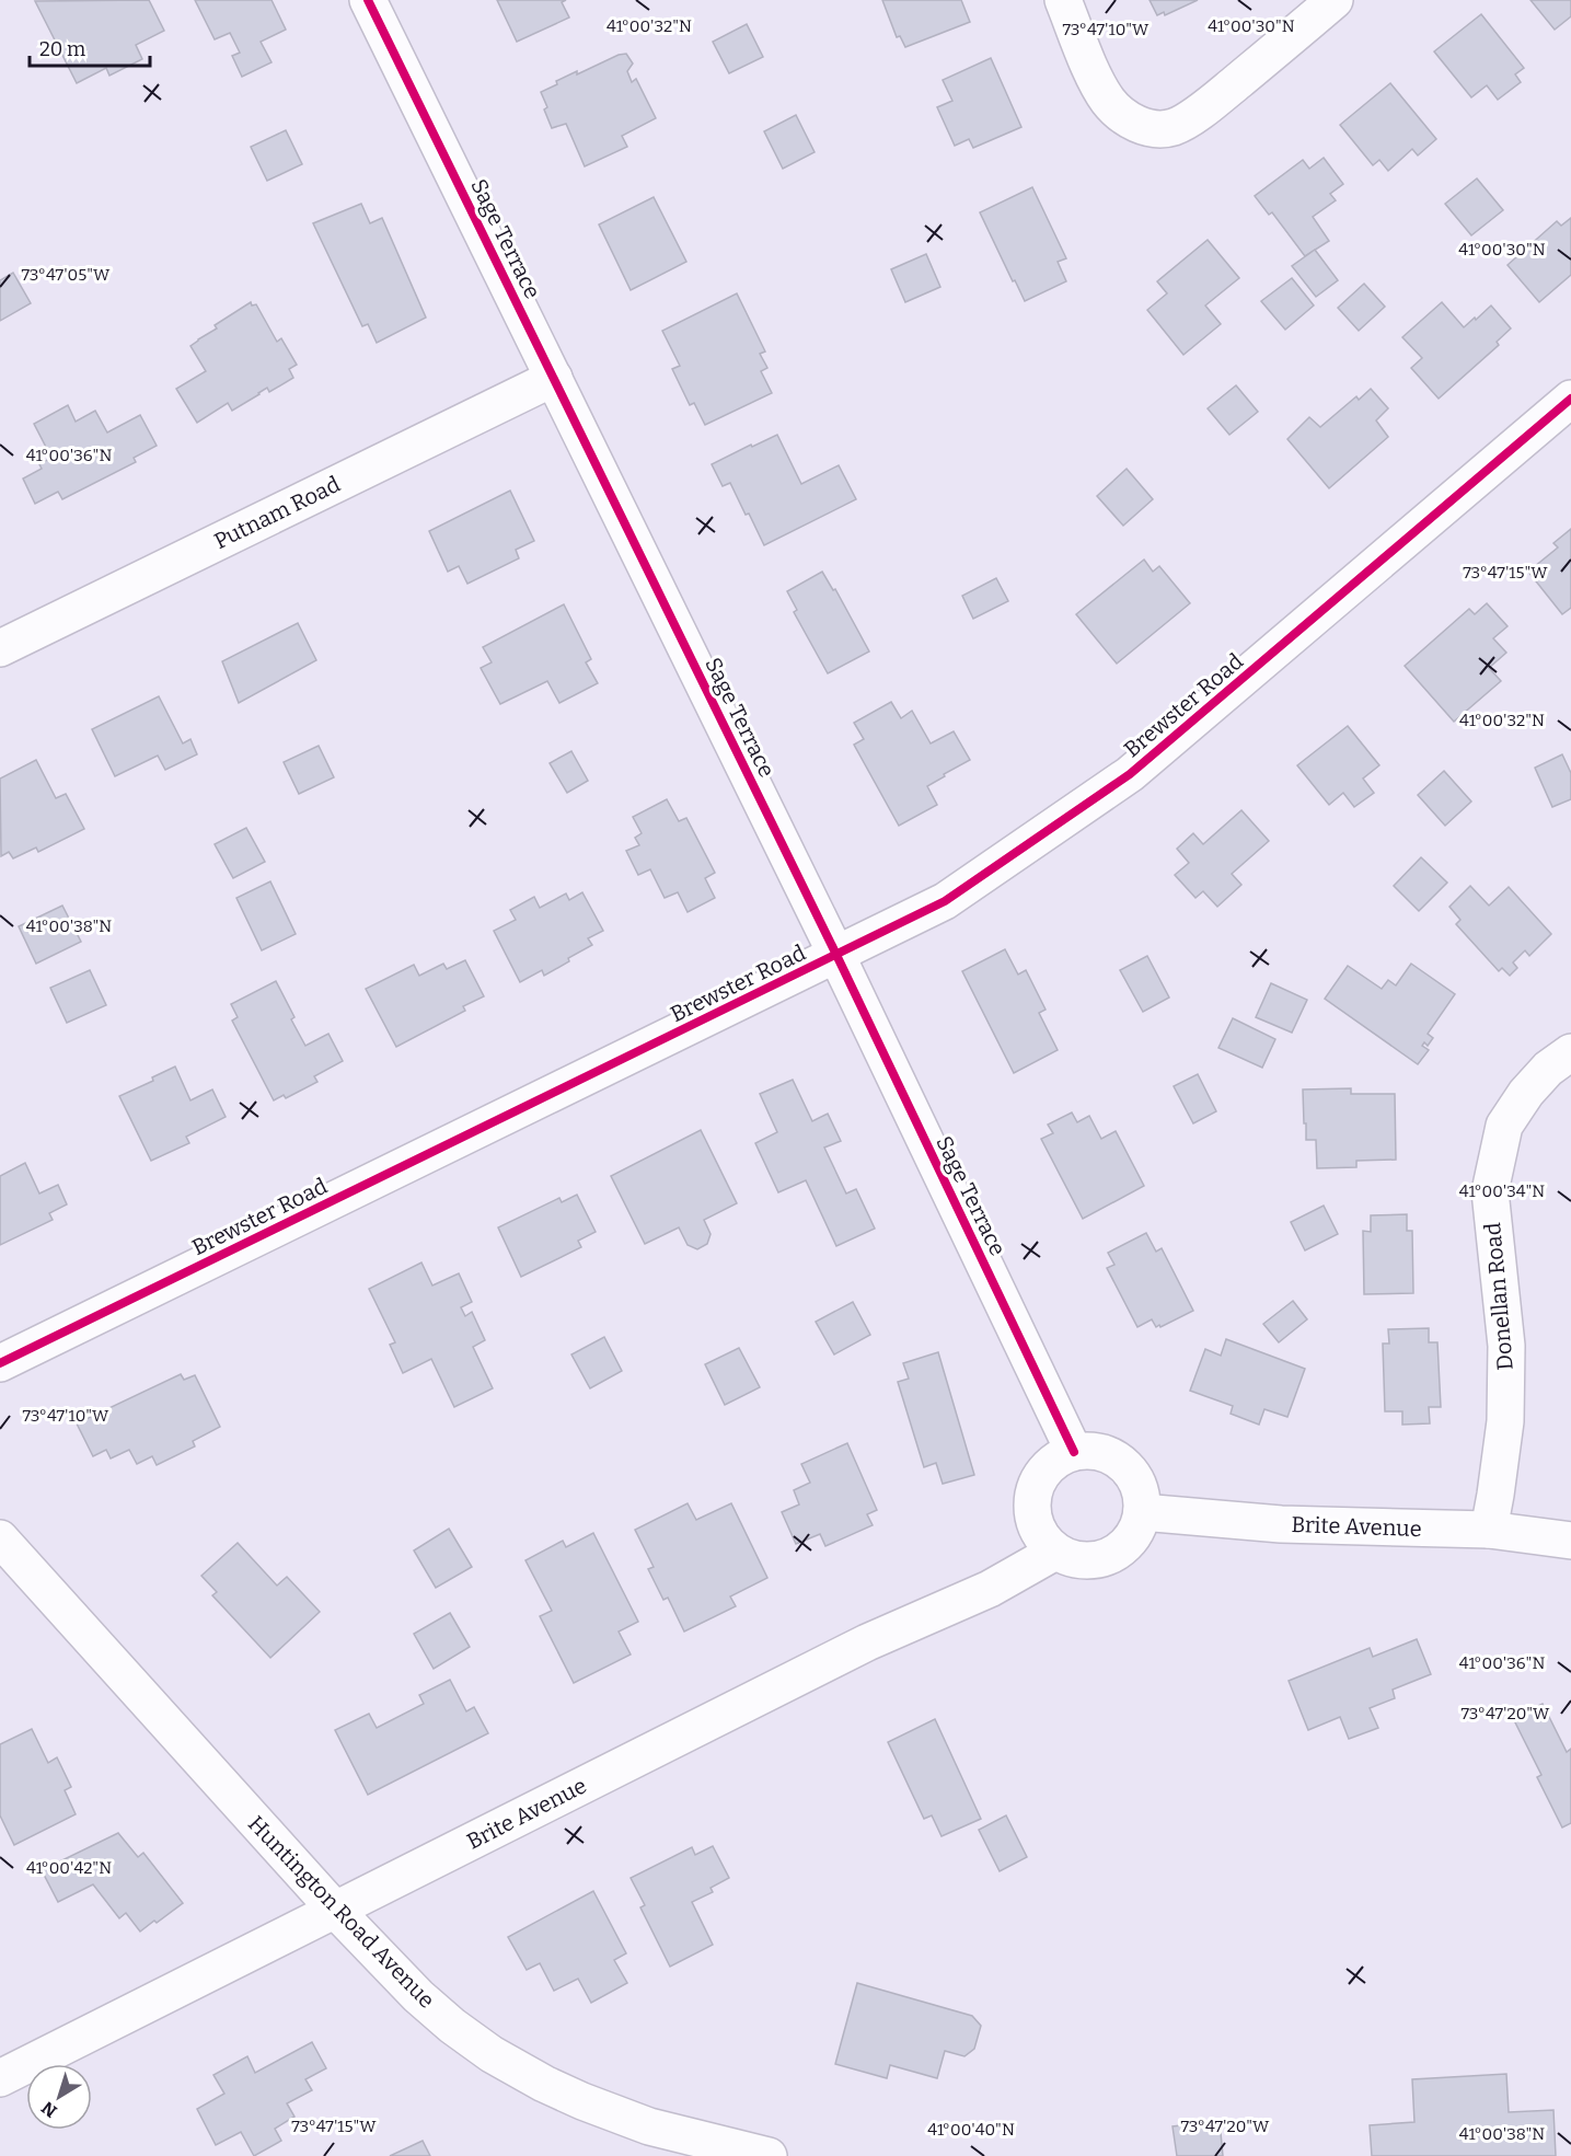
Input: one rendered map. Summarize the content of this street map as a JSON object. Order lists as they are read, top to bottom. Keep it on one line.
{"streets":{"street":["Sage Terrace","Putnam Road","Brewster Road","Donellan Road","Brite Avenue","Huntington Road Avenue"]},"crossings":[["Sage Terrace","Putnam Road"],["Sage Terrace","Brewster Road"],["Sage Terrace","Brite Avenue"],["Donellan Road","Brite Avenue"],["Brite Avenue","Huntington Road Avenue"]],"scale_bar":"20 m","north":"bottom left","coordinates":["41°00'32\"N","41°00'30\"N","73°47'10\"W","73°47'05\"W","41°00'36\"N","73°47'15\"W","41°00'38\"N","41°00'34\"N","73°47'20\"W","41°00'42\"N","41°00'40\"N"]}
